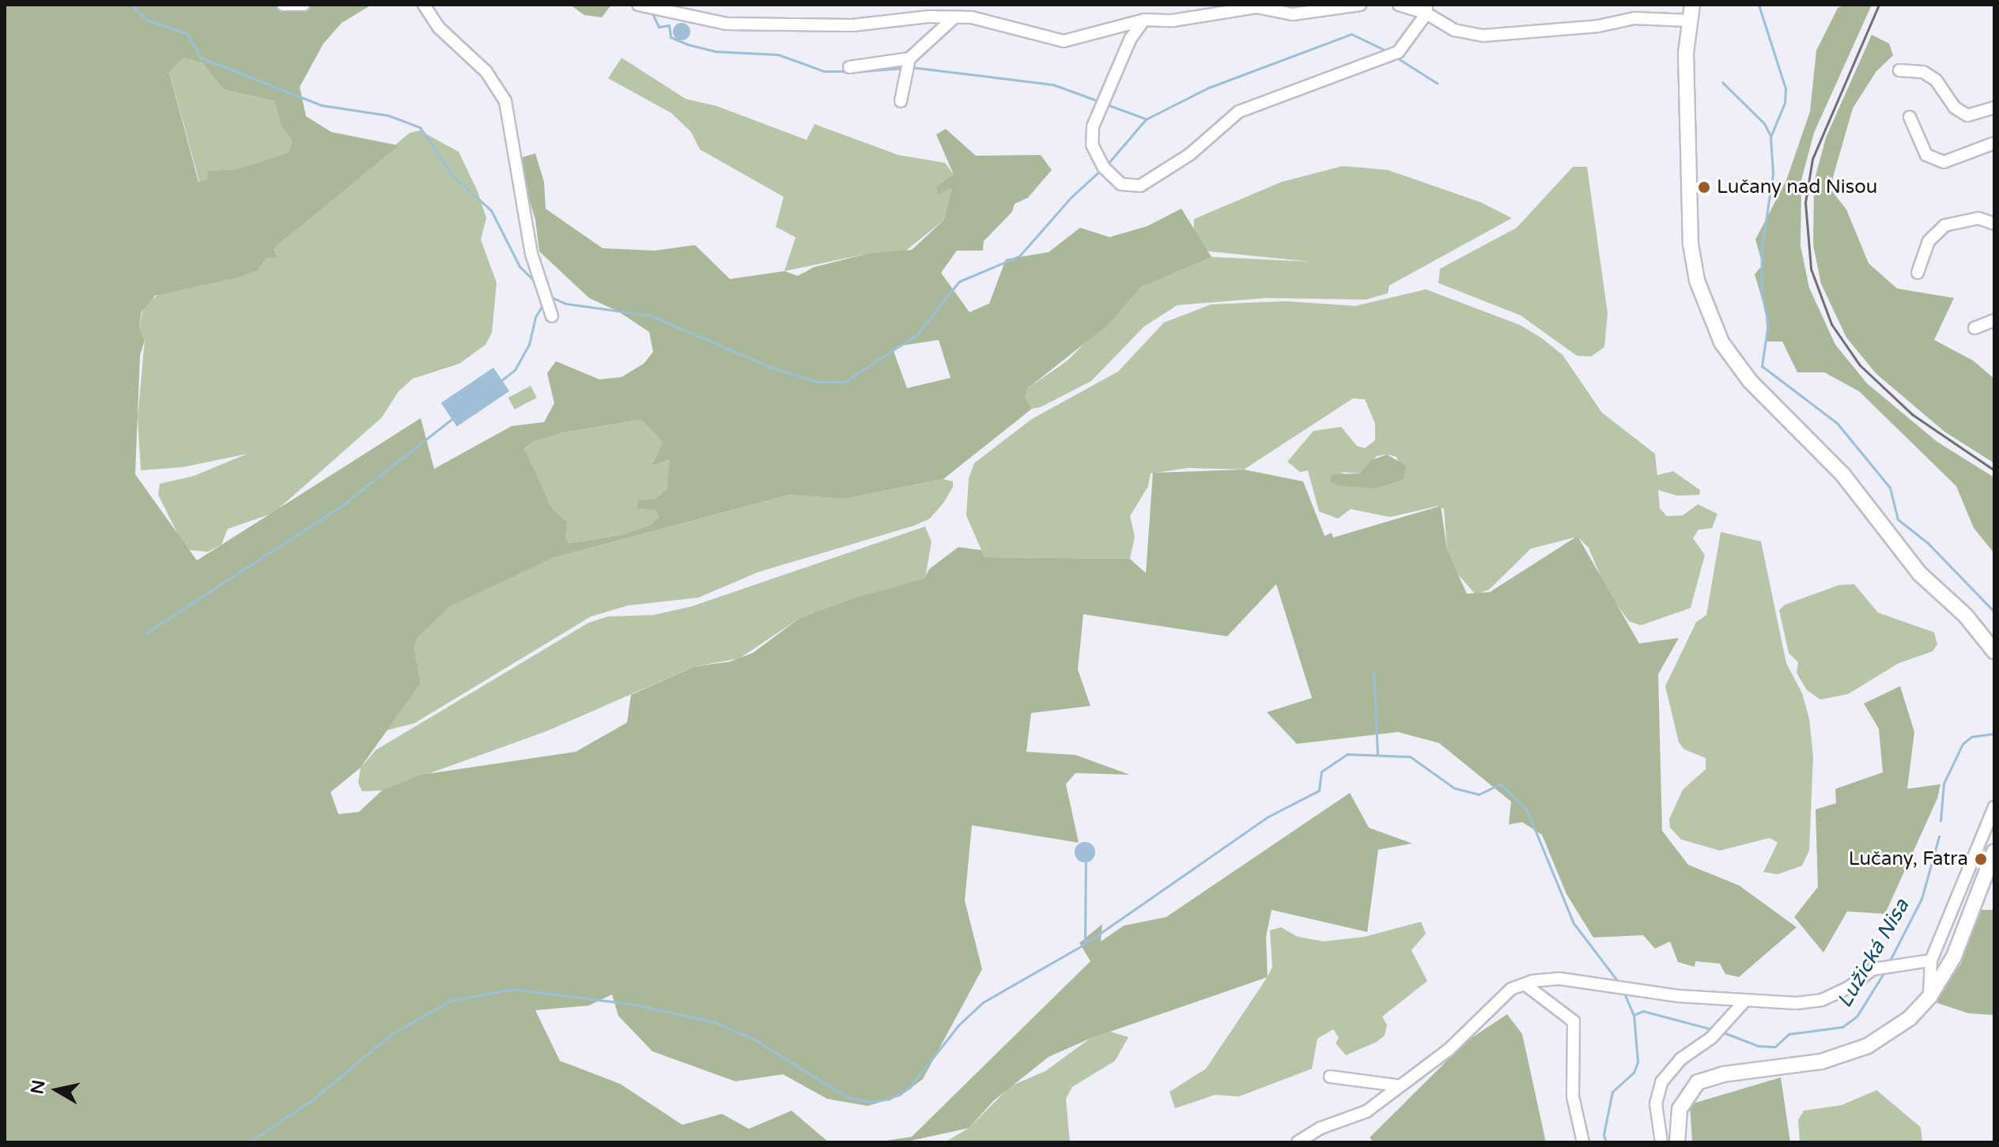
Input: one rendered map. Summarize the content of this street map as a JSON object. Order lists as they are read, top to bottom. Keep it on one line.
{"water":["Lužická Nisa"],"places":["Lučany nad Nisou","Lučany, Fatra"],"north":"left"}
